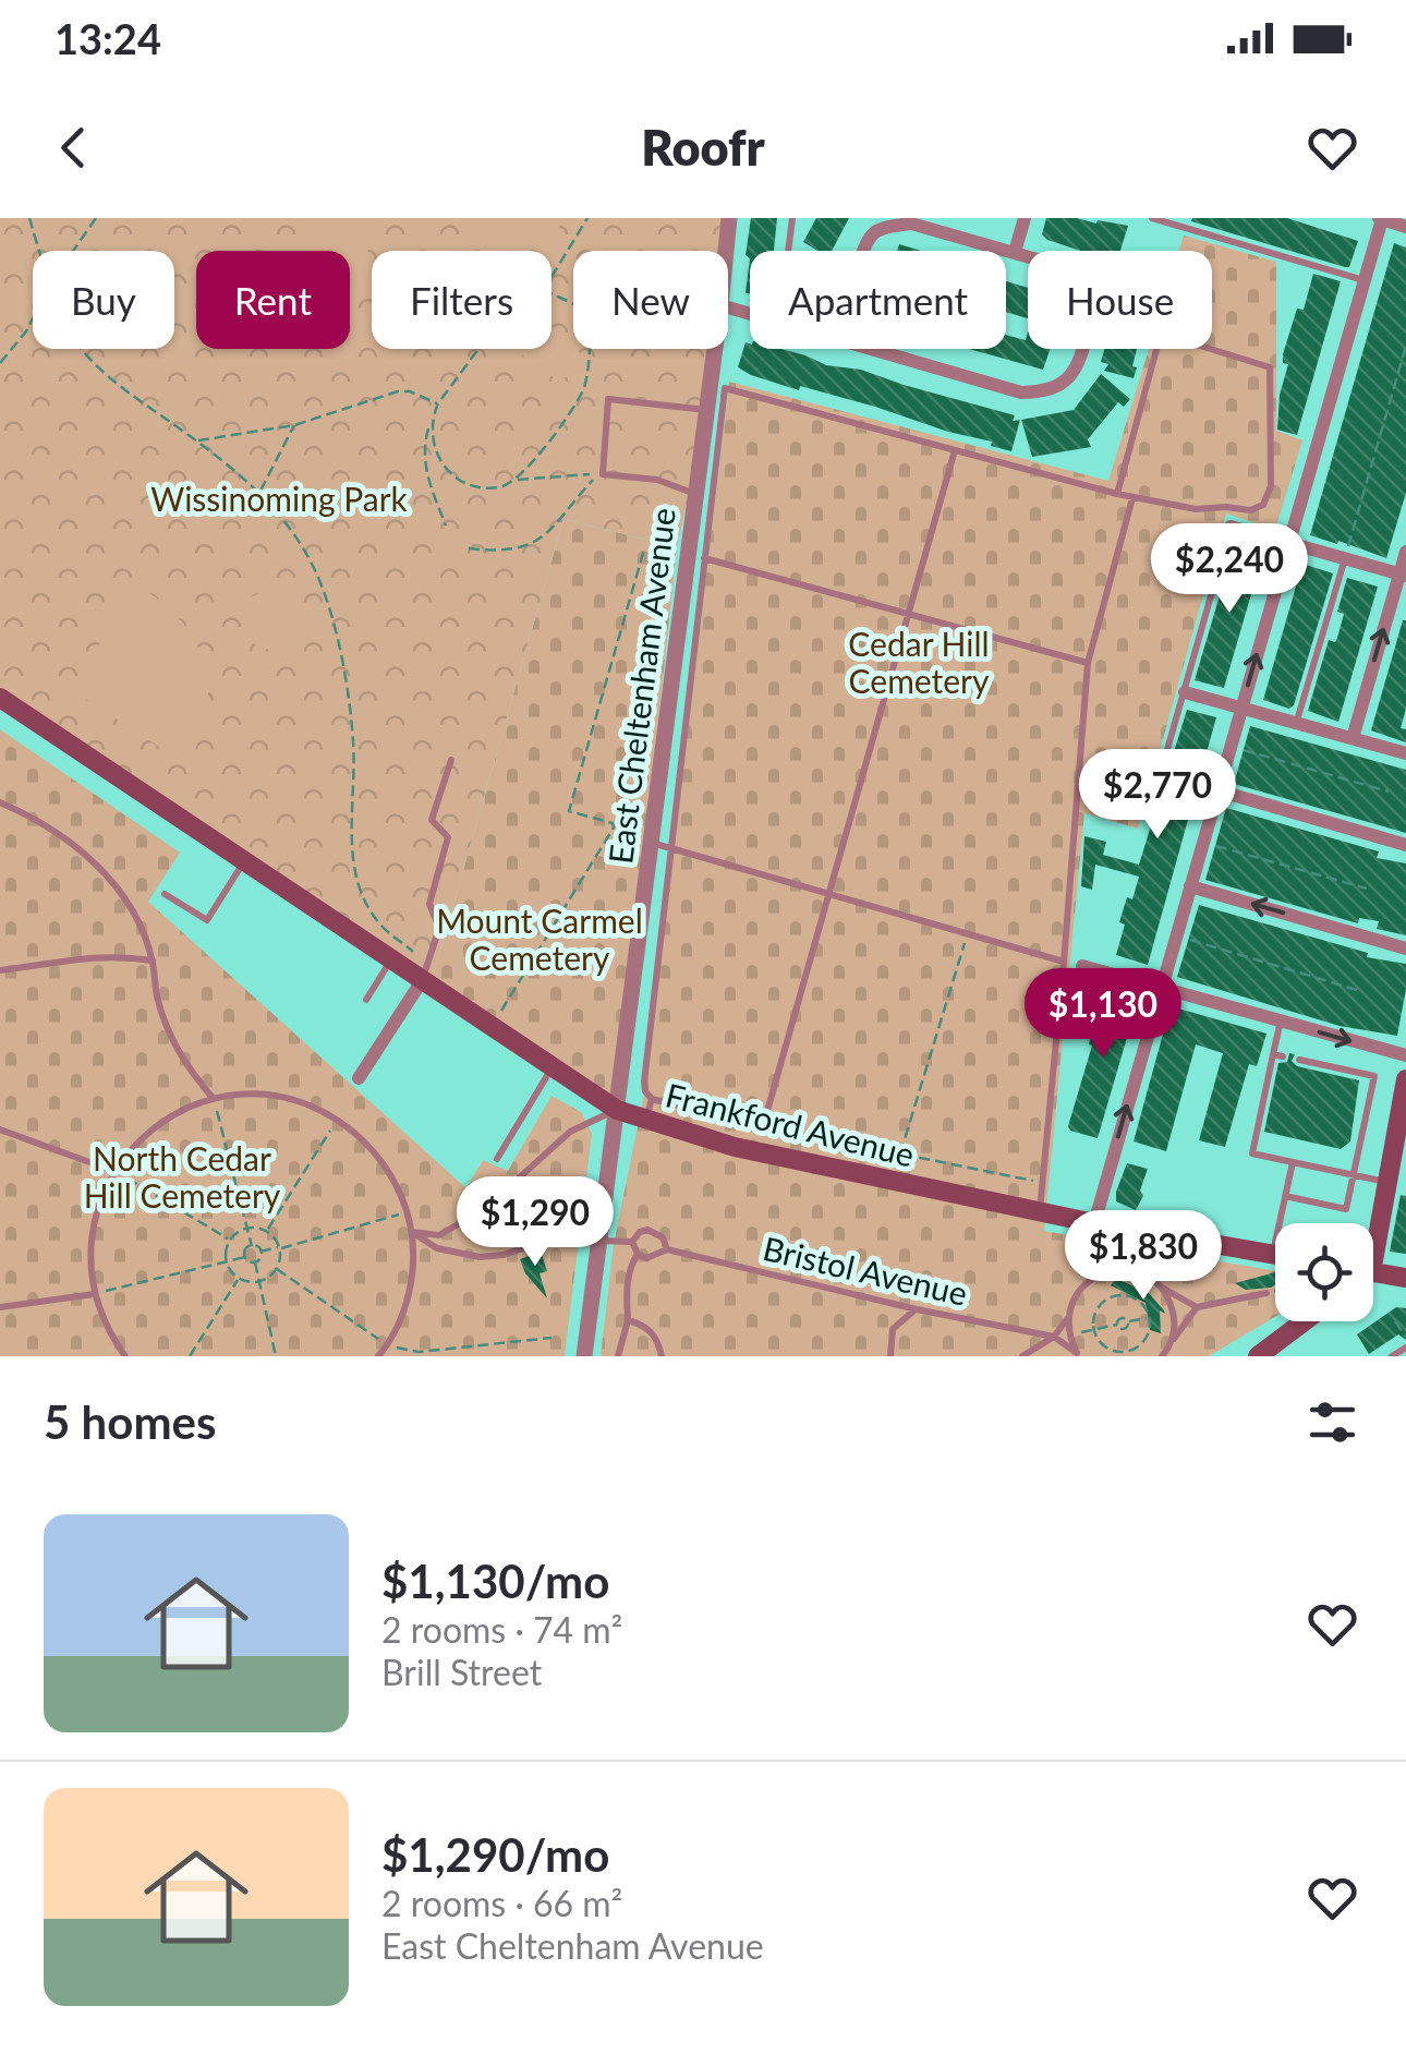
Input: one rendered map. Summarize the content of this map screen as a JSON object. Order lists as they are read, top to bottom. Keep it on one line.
{"streets":{"main road":["Frankford Avenue"],"street":["East Cheltenham Avenue"],"lane":["Bristol Avenue"]},"crossings":[["East Cheltenham Avenue","Frankford Avenue"]],"parks":["Wissinoming Park","Cedar Hill Cemetery","Mount Carmel Cemetery","North Cedar Hill Cemetery"],"page":{"status":"13:24","header":"Roofr","chip":["Buy","Rent","Filters","New","Apartment","House"],"price":["$2,240","$2,770","$1,130","$1,290","$1,830"],"heading":"5 homes","list":[{"name":"$1,130/mo","note":"2 rooms · 74 m² · Brill Street"},{"name":"$1,290/mo","note":"2 rooms · 66 m² · East Cheltenham Avenue"}]}}
